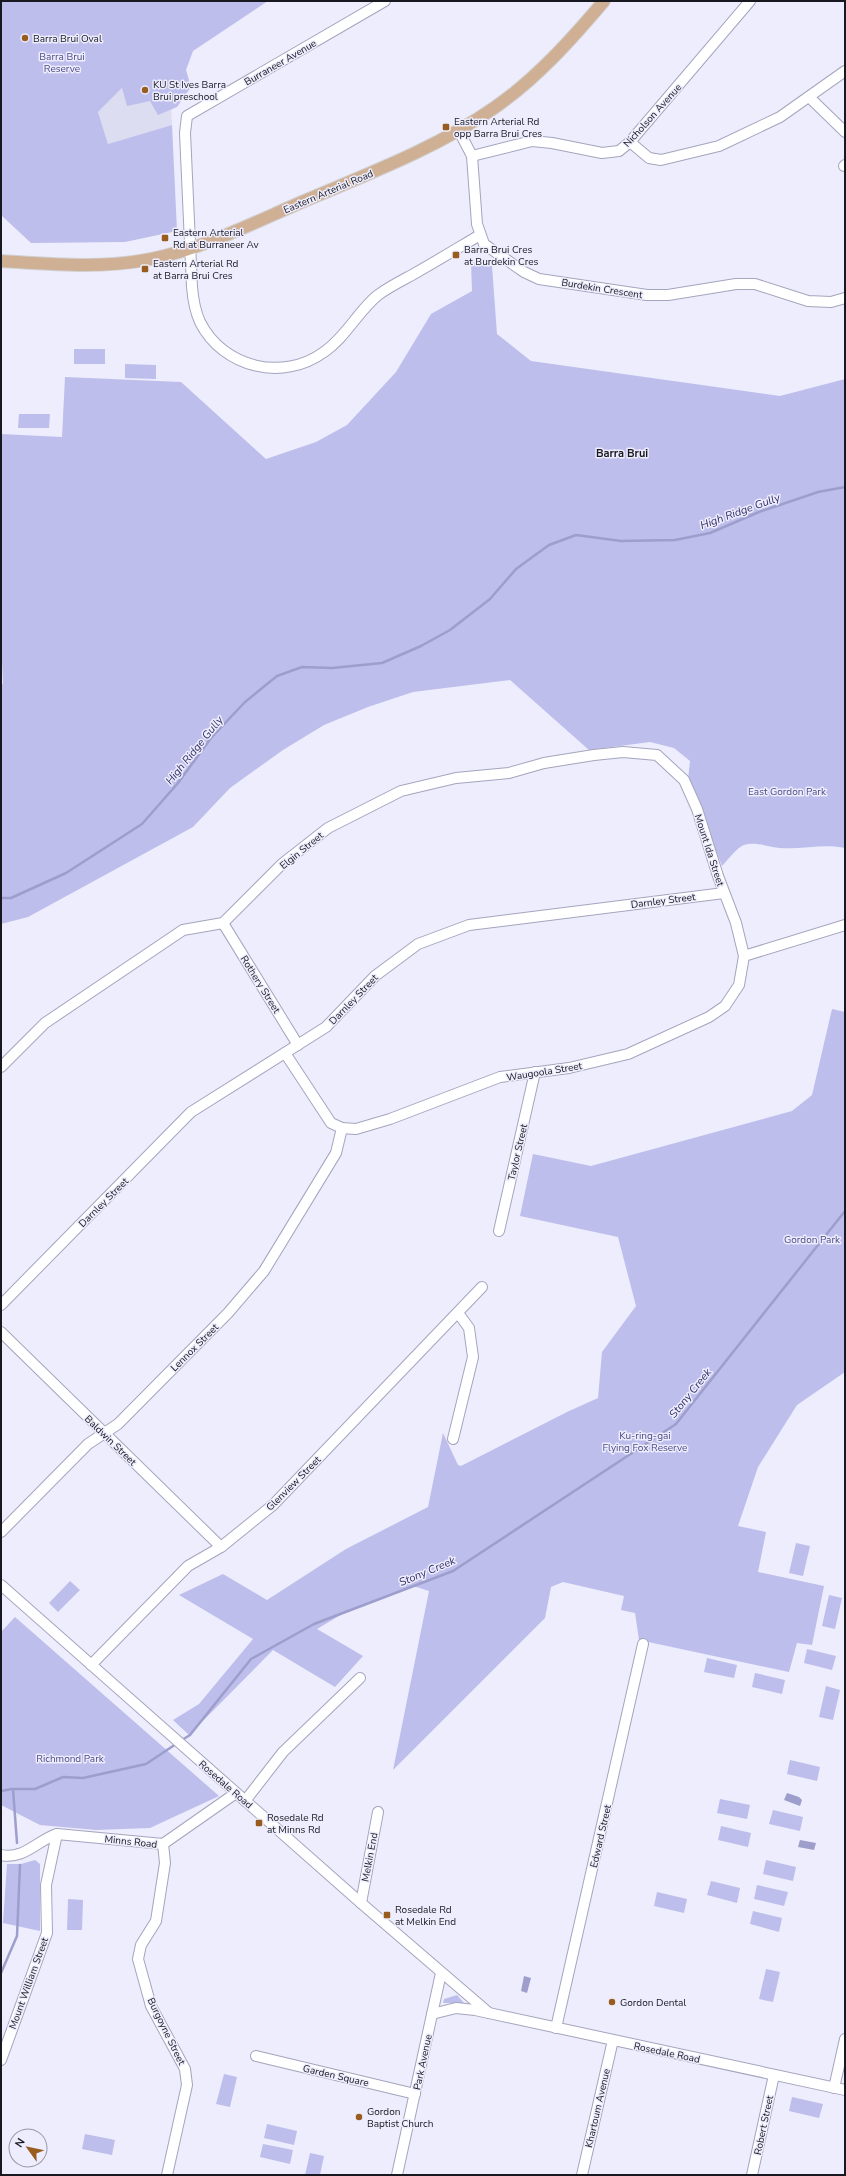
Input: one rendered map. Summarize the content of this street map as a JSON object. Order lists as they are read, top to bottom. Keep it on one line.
{"streets":{"main road":["Eastern Arterial Road"],"street":["Burraneer Avenue","Nicholson Avenue","Burdekin Crescent","Elgin Street","Mount Ida Street","Darnley Street","Rothery Street","Waugoola Street","Taylor Street","Lennox Street","Baldwin Street","Glenview Street","Rosedale Road","Edward Street","Minns Road","Melkin End","Mount William Street","Burgoyne Street","Park Avenue","Garden Square","Khartoum Avenue","Robert Street"]},"crossings":[["Burraneer Avenue","Eastern Arterial Road"],["Burraneer Avenue","Burdekin Crescent"],["Nicholson Avenue","Burdekin Crescent"],["Eastern Arterial Road","Burdekin Crescent"],["Elgin Street","Mount Ida Street"],["Elgin Street","Rothery Street"],["Mount Ida Street","Darnley Street"],["Mount Ida Street","Waugoola Street"],["Darnley Street","Rothery Street"],["Waugoola Street","Taylor Street"],["Waugoola Street","Lennox Street"],["Lennox Street","Baldwin Street"],["Baldwin Street","Glenview Street"],["Glenview Street","Rosedale Road"],["Rosedale Road","Edward Street"],["Rosedale Road","Minns Road"],["Rosedale Road","Melkin End"],["Rosedale Road","Park Avenue"],["Rosedale Road","Khartoum Avenue"],["Rosedale Road","Robert Street"],["Minns Road","Mount William Street"],["Minns Road","Burgoyne Street"],["Park Avenue","Garden Square"]],"districts":["Barra Brui"],"water":["High Ridge Gully","Stony Creek"],"parks":["Barra Brui Reserve","East Gordon Park","Gordon Park","Ku-ring-gai Flying Fox Reserve","Richmond Park"],"places":{"other":["Barra Brui Oval","KU St Ives Barra Brui preschool","Gordon Dental","Gordon Baptist Church"],"transit":["Eastern Arterial Rd opp Barra Brui Cres","Eastern Arterial Rd at Burraneer Av","Barra Brui Cres at Burdekin Cres","Eastern Arterial Rd at Barra Brui Cres","Rosedale Rd at Minns Rd","Rosedale Rd at Melkin End"]},"north":"top left"}
